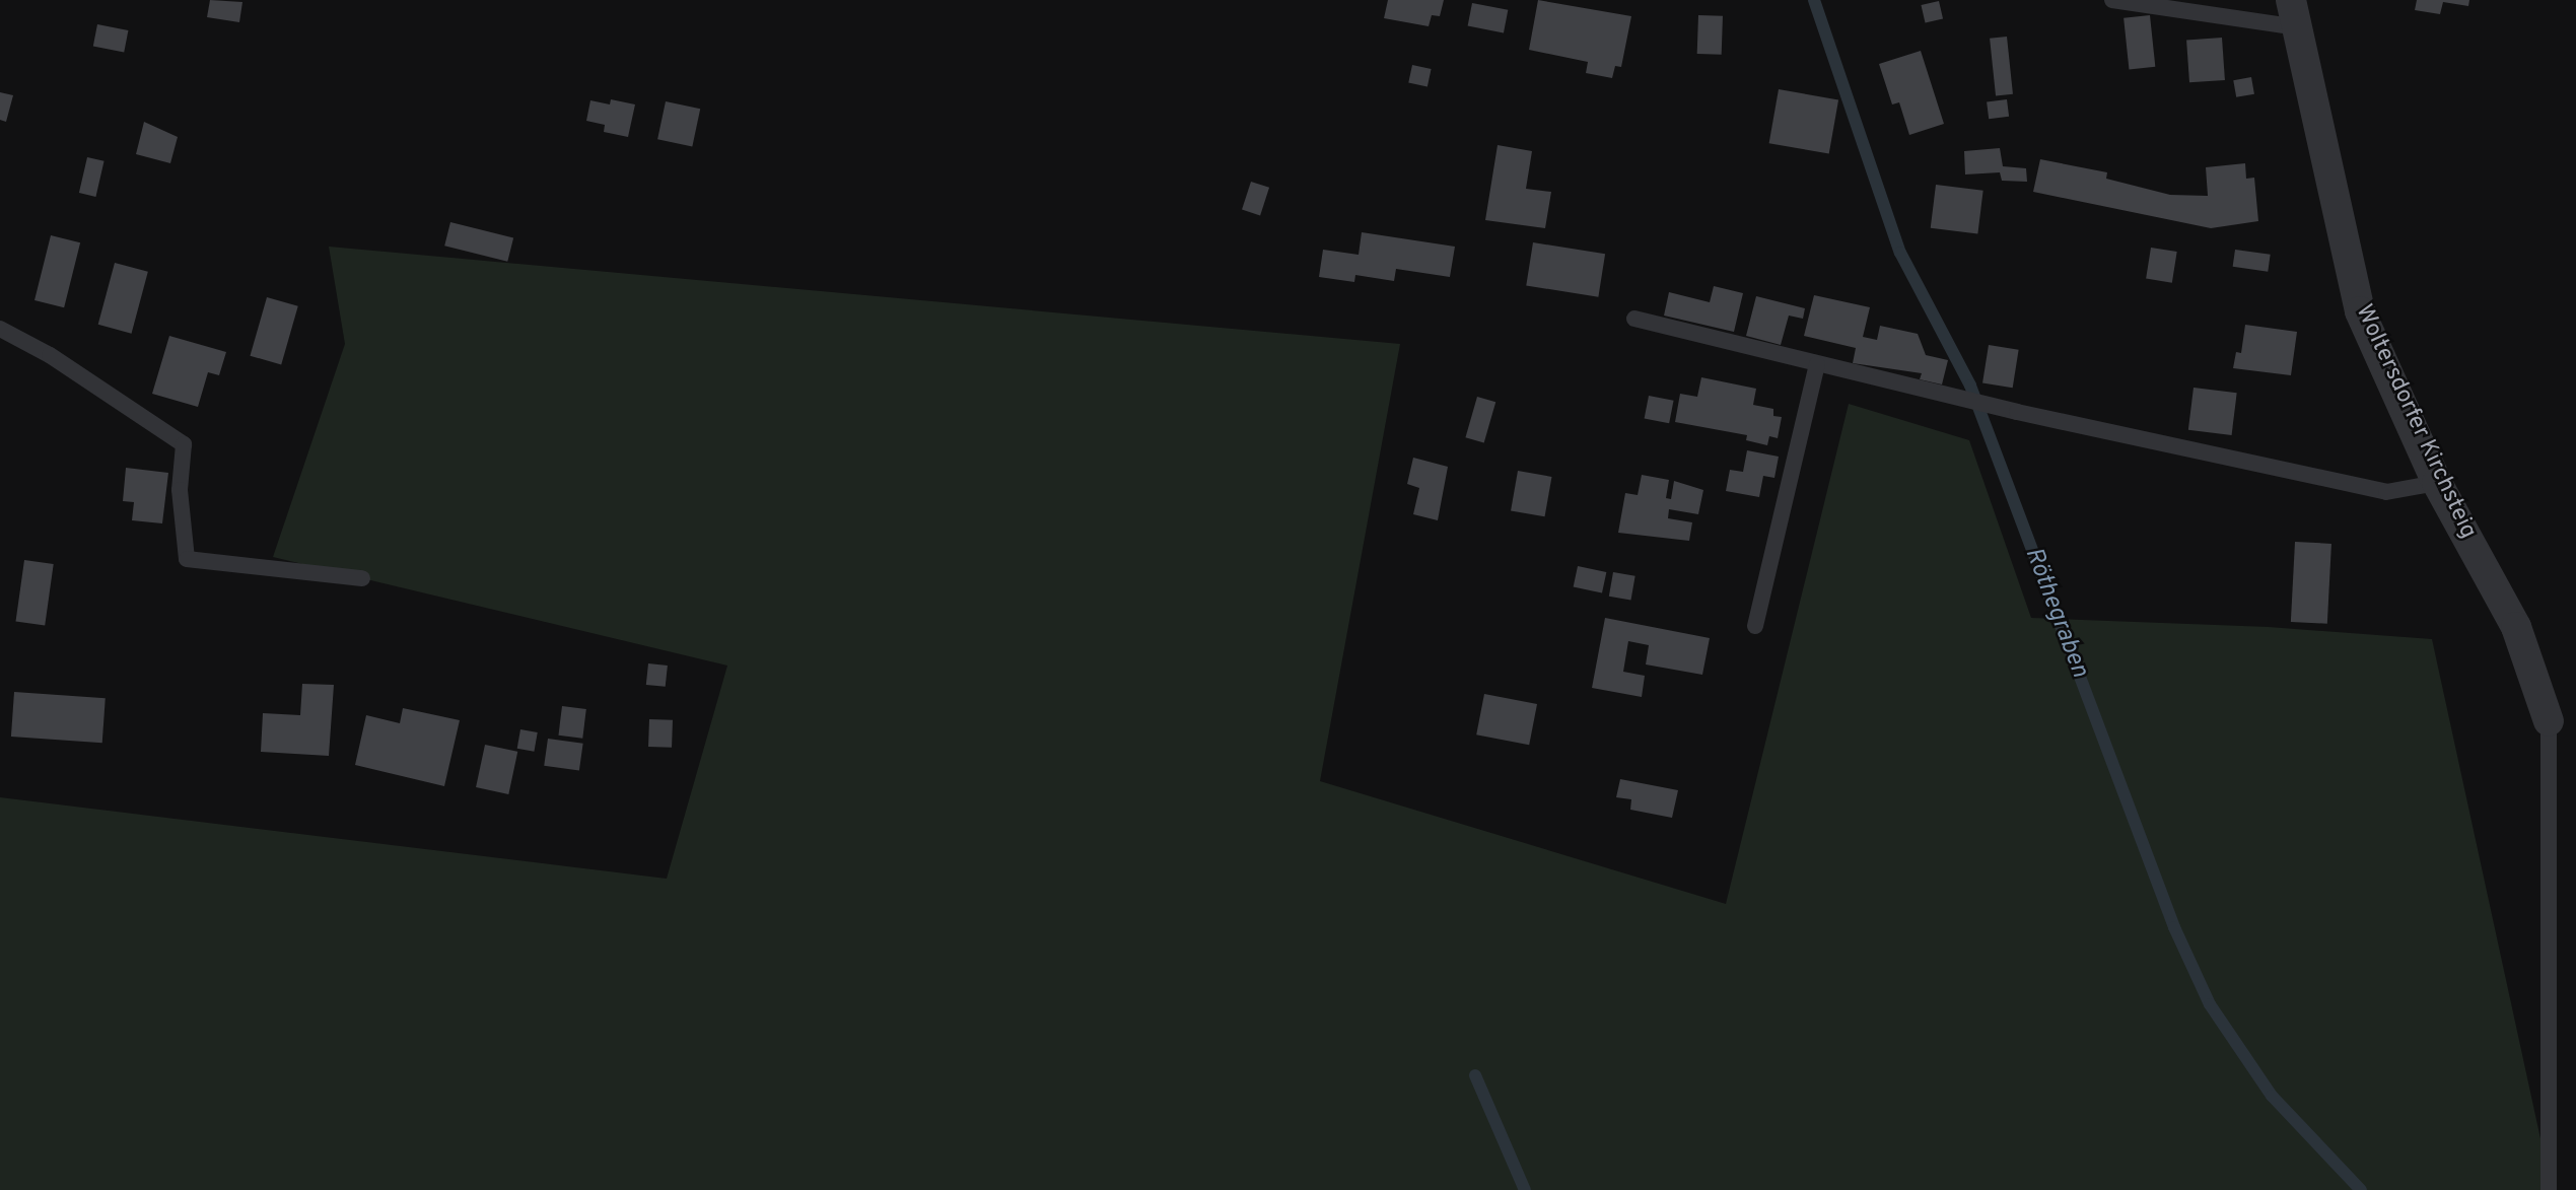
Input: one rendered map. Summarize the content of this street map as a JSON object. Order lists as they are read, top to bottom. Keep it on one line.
{"streets":{"street":["Woltersdorfer Kirchsteig"]},"water":["Röthegraben"]}
